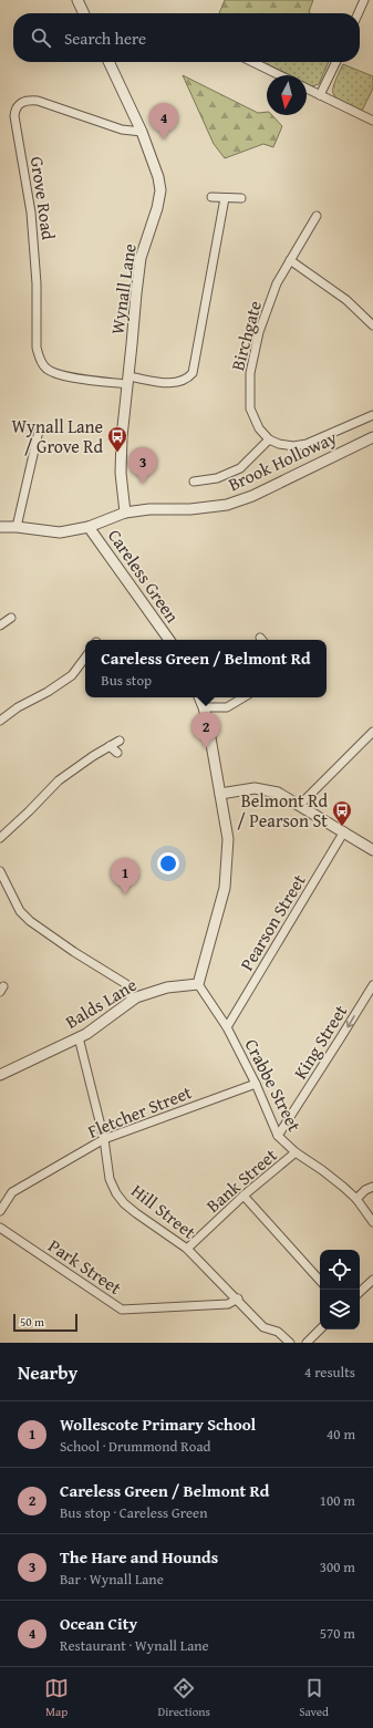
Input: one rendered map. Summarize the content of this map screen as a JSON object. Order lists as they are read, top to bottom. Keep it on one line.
{"streets":{"street":["Grove Road","Wynall Lane","Birchgate","Brook Holloway","Careless Green","Pearson Street","Balds Lane","King Street","Crabbe Street","Fletcher Street","Bank Street","Hill Street","Park Street"]},"crossings":[["Grove Road","Wynall Lane"],["Wynall Lane","Brook Holloway"],["Brook Holloway","Careless Green"],["Pearson Street","Crabbe Street"],["Balds Lane","Crabbe Street"],["Balds Lane","Hill Street"],["King Street","Crabbe Street"],["Crabbe Street","Fletcher Street"],["Crabbe Street","Bank Street"],["Fletcher Street","Hill Street"],["Bank Street","Hill Street"],["Hill Street","Park Street"]],"one_way":["King Street"],"places":{"bus stop":["Wynall Lane / Grove Rd","Belmont Rd / Pearson St"]},"scale_bar":"50 m","north":"bottom","page":{"search":"Search here","pins":["4","3","2","1"],"popup":["Careless Green / Belmont Rd","Bus stop"],"scale":"50 m","heading":["Nearby","4 results"],"list":[{"mark":"1","name":"Wollescote Primary School","note":"School · Drummond Road","value":"40 m"},{"mark":"2","name":"Careless Green / Belmont Rd","note":"Bus stop · Careless Green","value":"100 m"},{"mark":"3","name":"The Hare and Hounds","note":"Bar · Wynall Lane","value":"300 m"},{"mark":"4","name":"Ocean City","note":"Restaurant · Wynall Lane","value":"570 m"}],"nav":["Map","Directions","Saved"]}}
